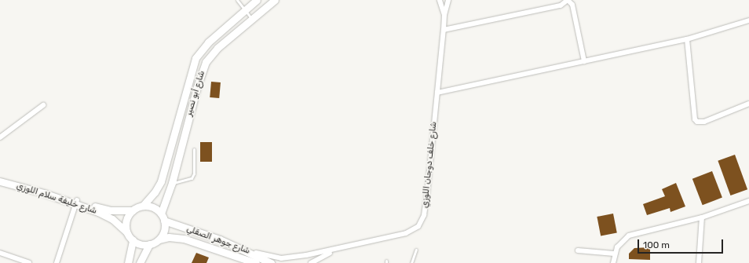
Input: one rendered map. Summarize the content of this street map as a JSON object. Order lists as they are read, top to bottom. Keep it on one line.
{"streets":{"main road":["شارع أبو نصير","شارع خليفة سلام اللوزي","شارع جوهر الصقلي"],"street":["شارع خلف دوجان اللوزي"]},"crossings":[["شارع أبو نصير","شارع خليفة سلام اللوزي"],["شارع أبو نصير","شارع جوهر الصقلي"],["شارع خلف دوجان اللوزي","شارع جوهر الصقلي"],["شارع خليفة سلام اللوزي","شارع جوهر الصقلي"]],"scale_bar":"100 m"}
